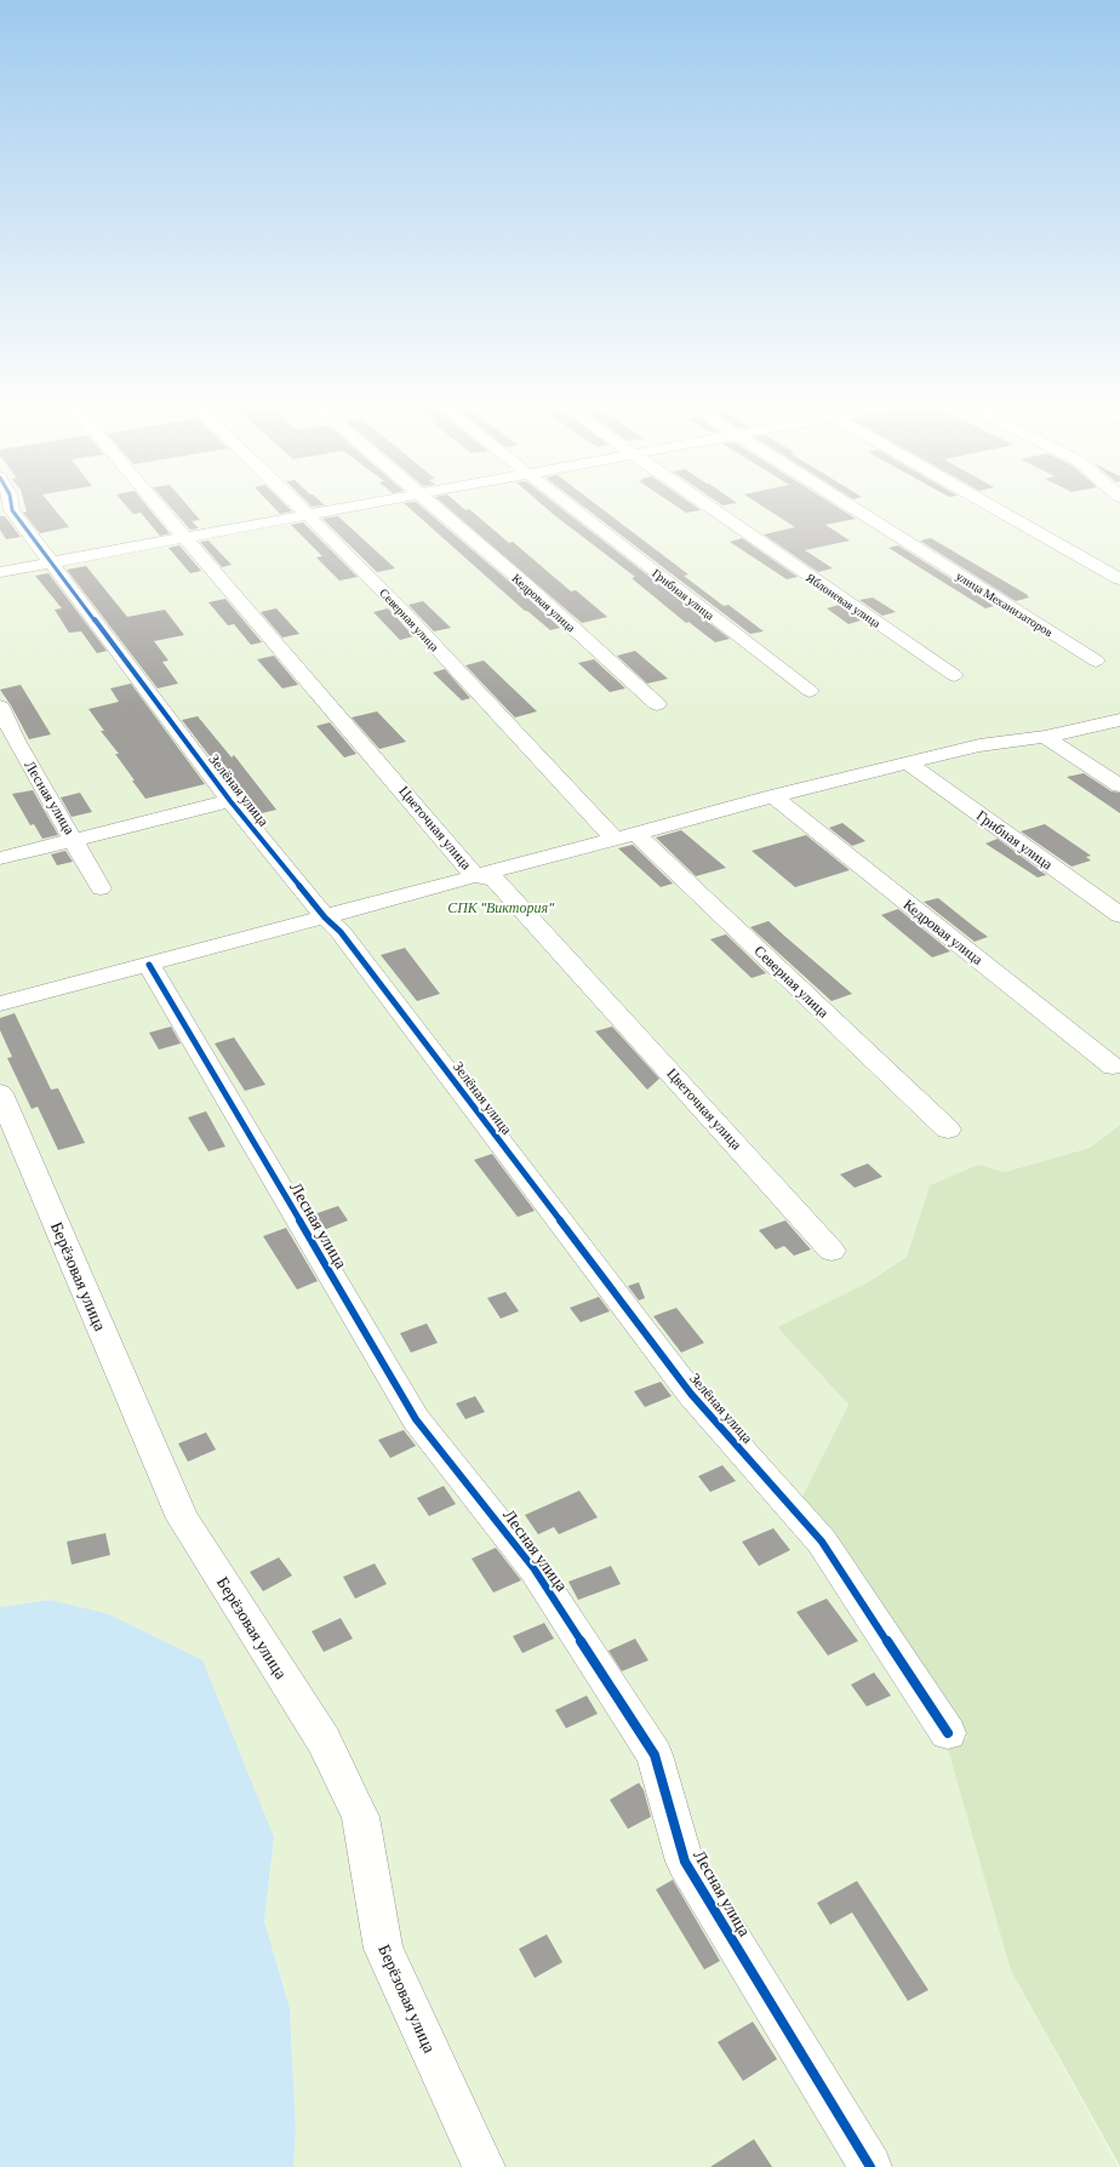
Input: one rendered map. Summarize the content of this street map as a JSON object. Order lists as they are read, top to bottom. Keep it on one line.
{"streets":{"street":["Грибная улица","Яблоневая улица","Кедровая улица","улица Механизаторов","Северная улица","Зелёная улица","Лесная улица","Цветочная улица","Берёзовая улица"]},"parks":["СПК \"Виктория\""]}
